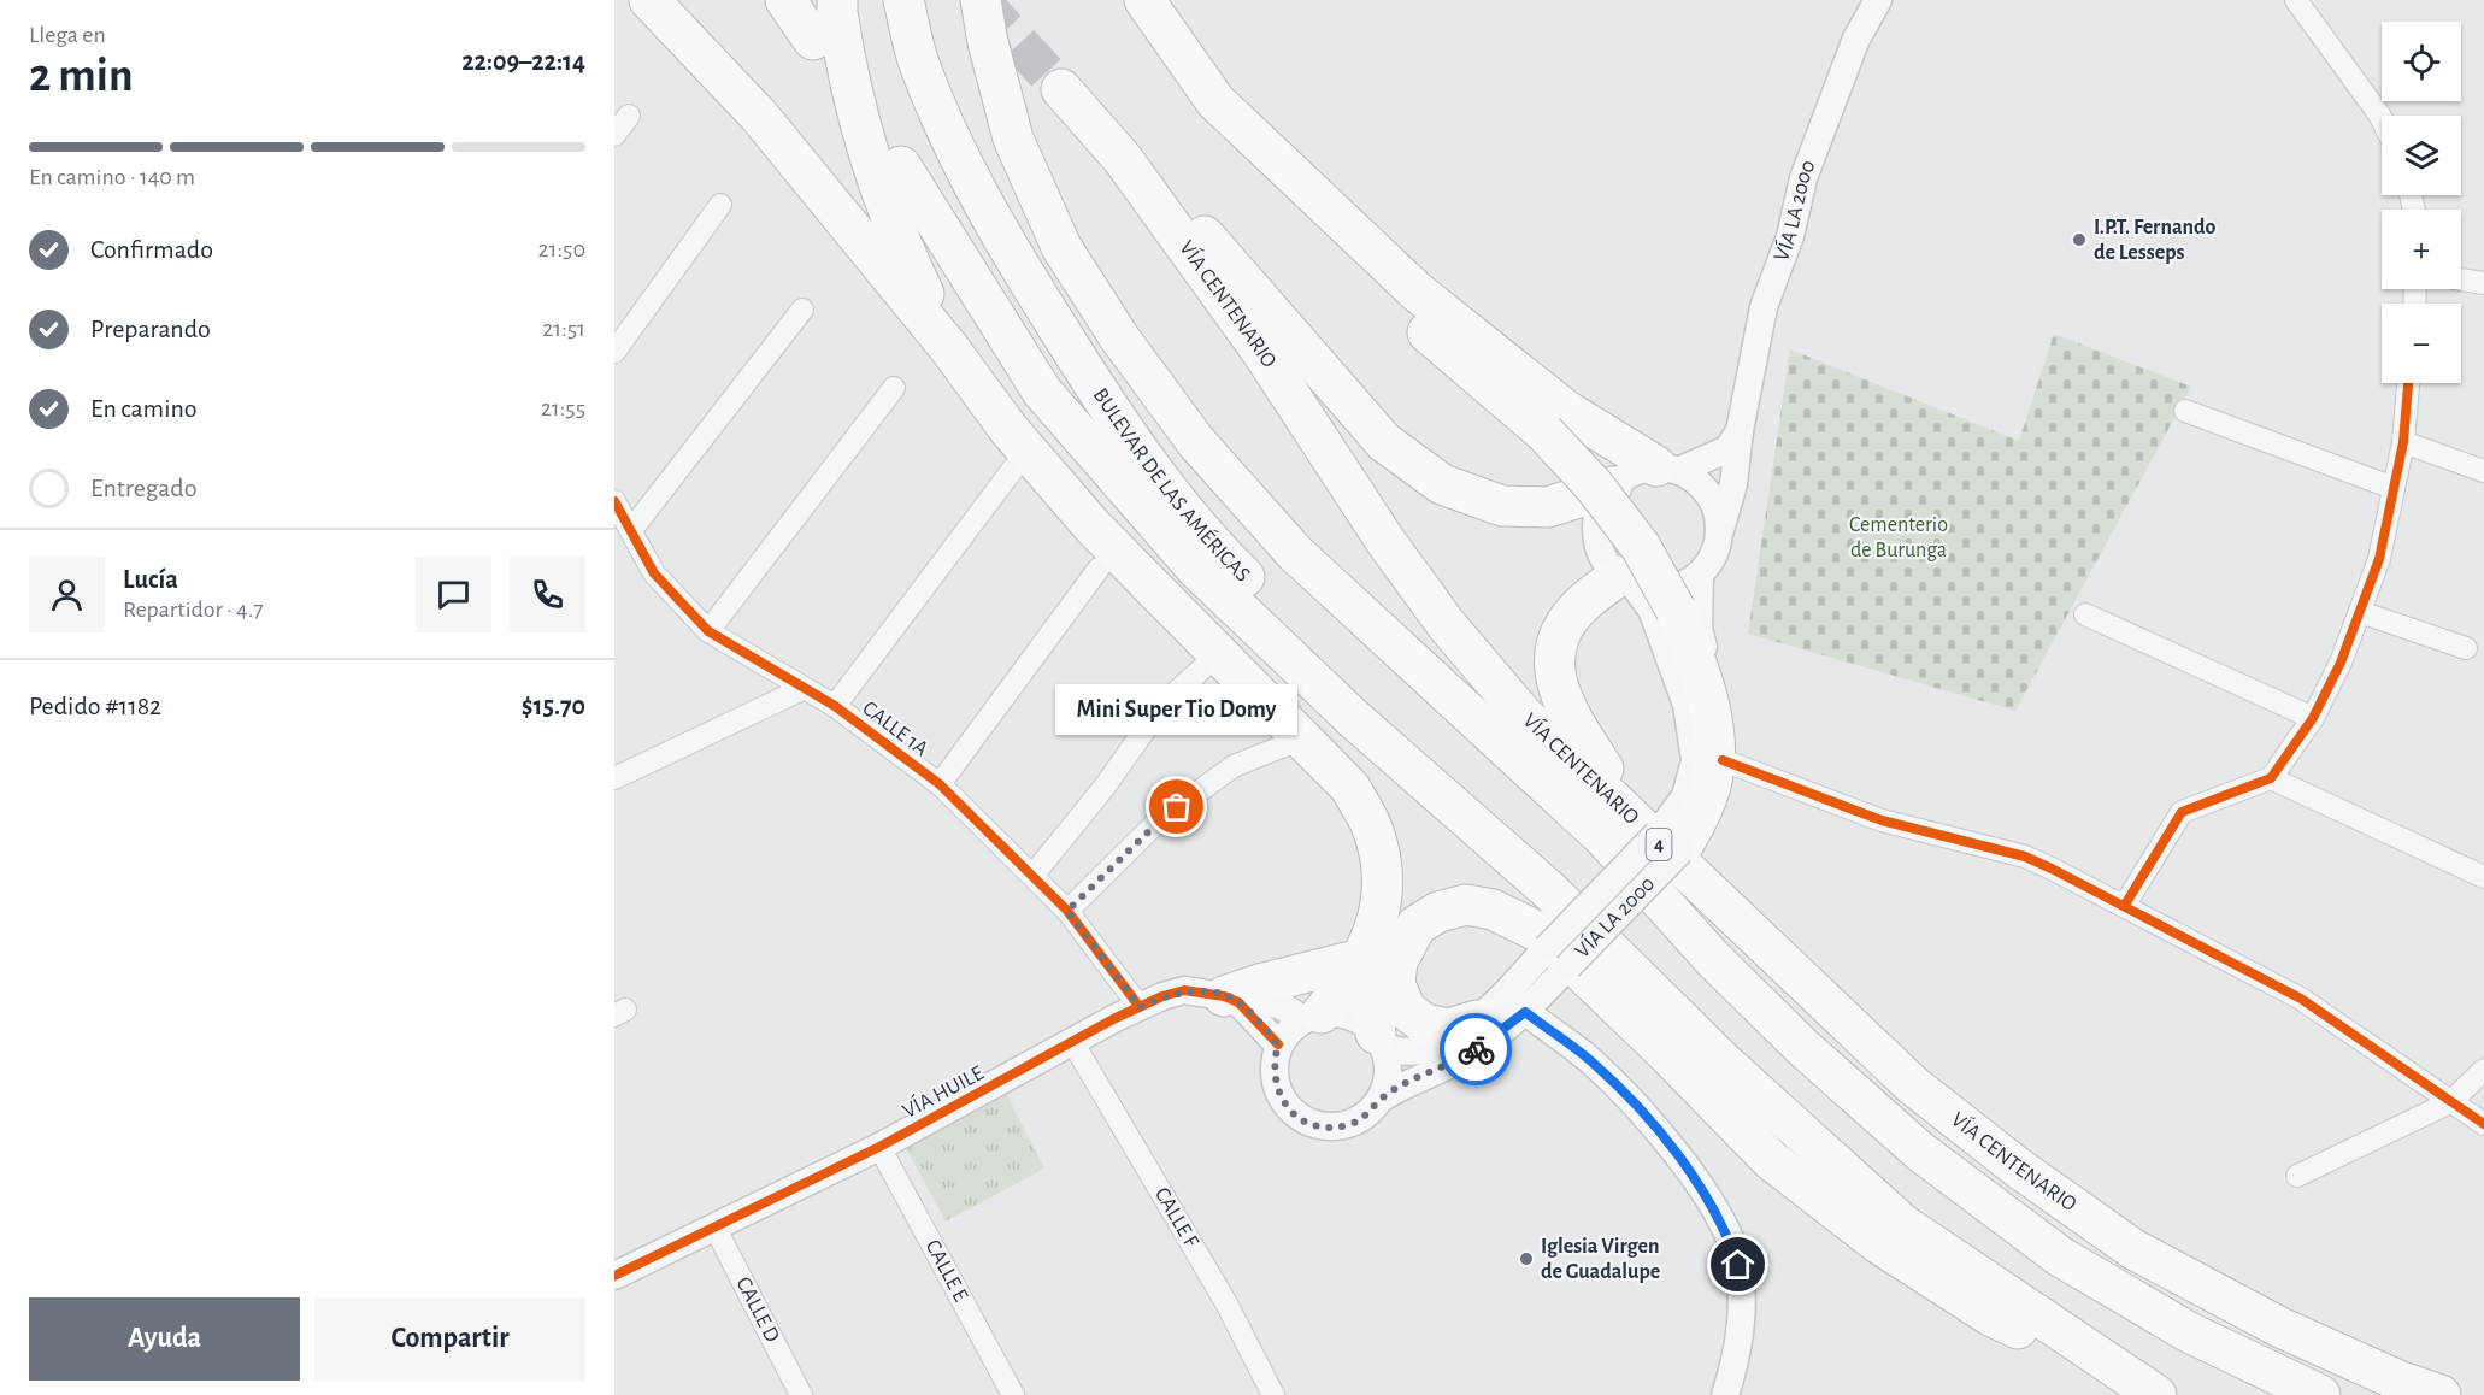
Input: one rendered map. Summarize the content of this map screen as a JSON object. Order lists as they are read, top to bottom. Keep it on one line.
{"streets":{"highway":["VÍA CENTENARIO","BULEVAR DE LAS AMÉRICAS","4"],"street":["VÍA LA 2000","CALLE 1A","VÍA HUILE","CALLE F","CALLE E","CALLE D"]},"crossings":[["VÍA LA 2000","VÍA CENTENARIO"],["VÍA LA 2000","VÍA HUILE"],["CALLE 1A","VÍA HUILE"],["VÍA HUILE","CALLE F"],["VÍA HUILE","CALLE E"],["VÍA HUILE","CALLE D"]],"parks":["Cementerio de Burunga"],"places":["I.P.T. Fernando de Lesseps","Mini Super Tio Domy","Iglesia Virgen de Guadalupe"],"page":{"heading":["2 min","Llega en","22:09–22:14"],"panel":["Lucía","Repartidor · 4.7","Pedido #1182","$15.70"],"map_buttons":["+","−"],"bar":"En camino · 140 m","list":[["Confirmado","21:50"],["Preparando","21:51"],["En camino","21:55"],"Entregado"],"bubble":"Mini Super Tio Domy","buttons":["Ayuda","Compartir"]}}
